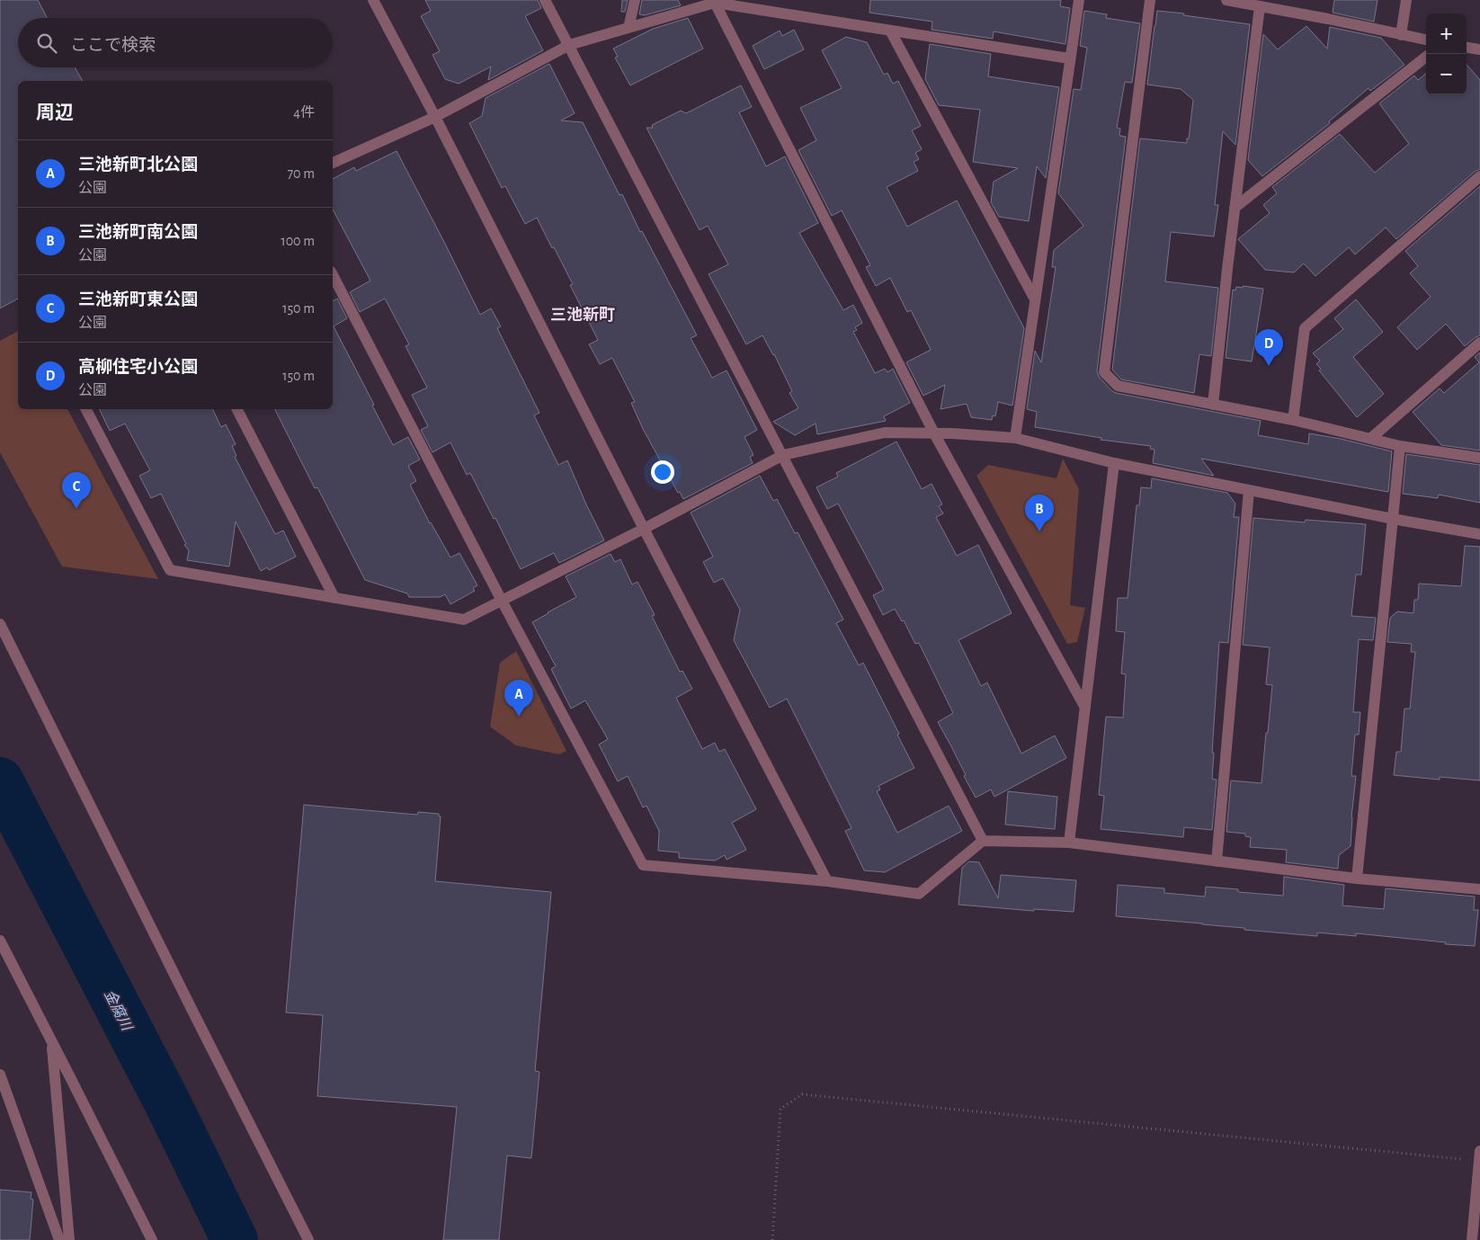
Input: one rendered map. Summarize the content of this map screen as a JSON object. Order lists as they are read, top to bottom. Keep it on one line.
{"districts":["三池新町"],"water":["金腐川"],"page":{"map_buttons":["+","−"],"search":"ここで検索","heading":["周辺","4件"],"list":[{"mark":"A","name":"三池新町北公園","note":"公園","value":"70 m"},{"mark":"B","name":"三池新町南公園","note":"公園","value":"100 m"},{"mark":"C","name":"三池新町東公園","note":"公園","value":"150 m"},{"mark":"D","name":"高柳住宅小公園","note":"公園","value":"150 m"}],"pins":["D","C","B","A"]}}
